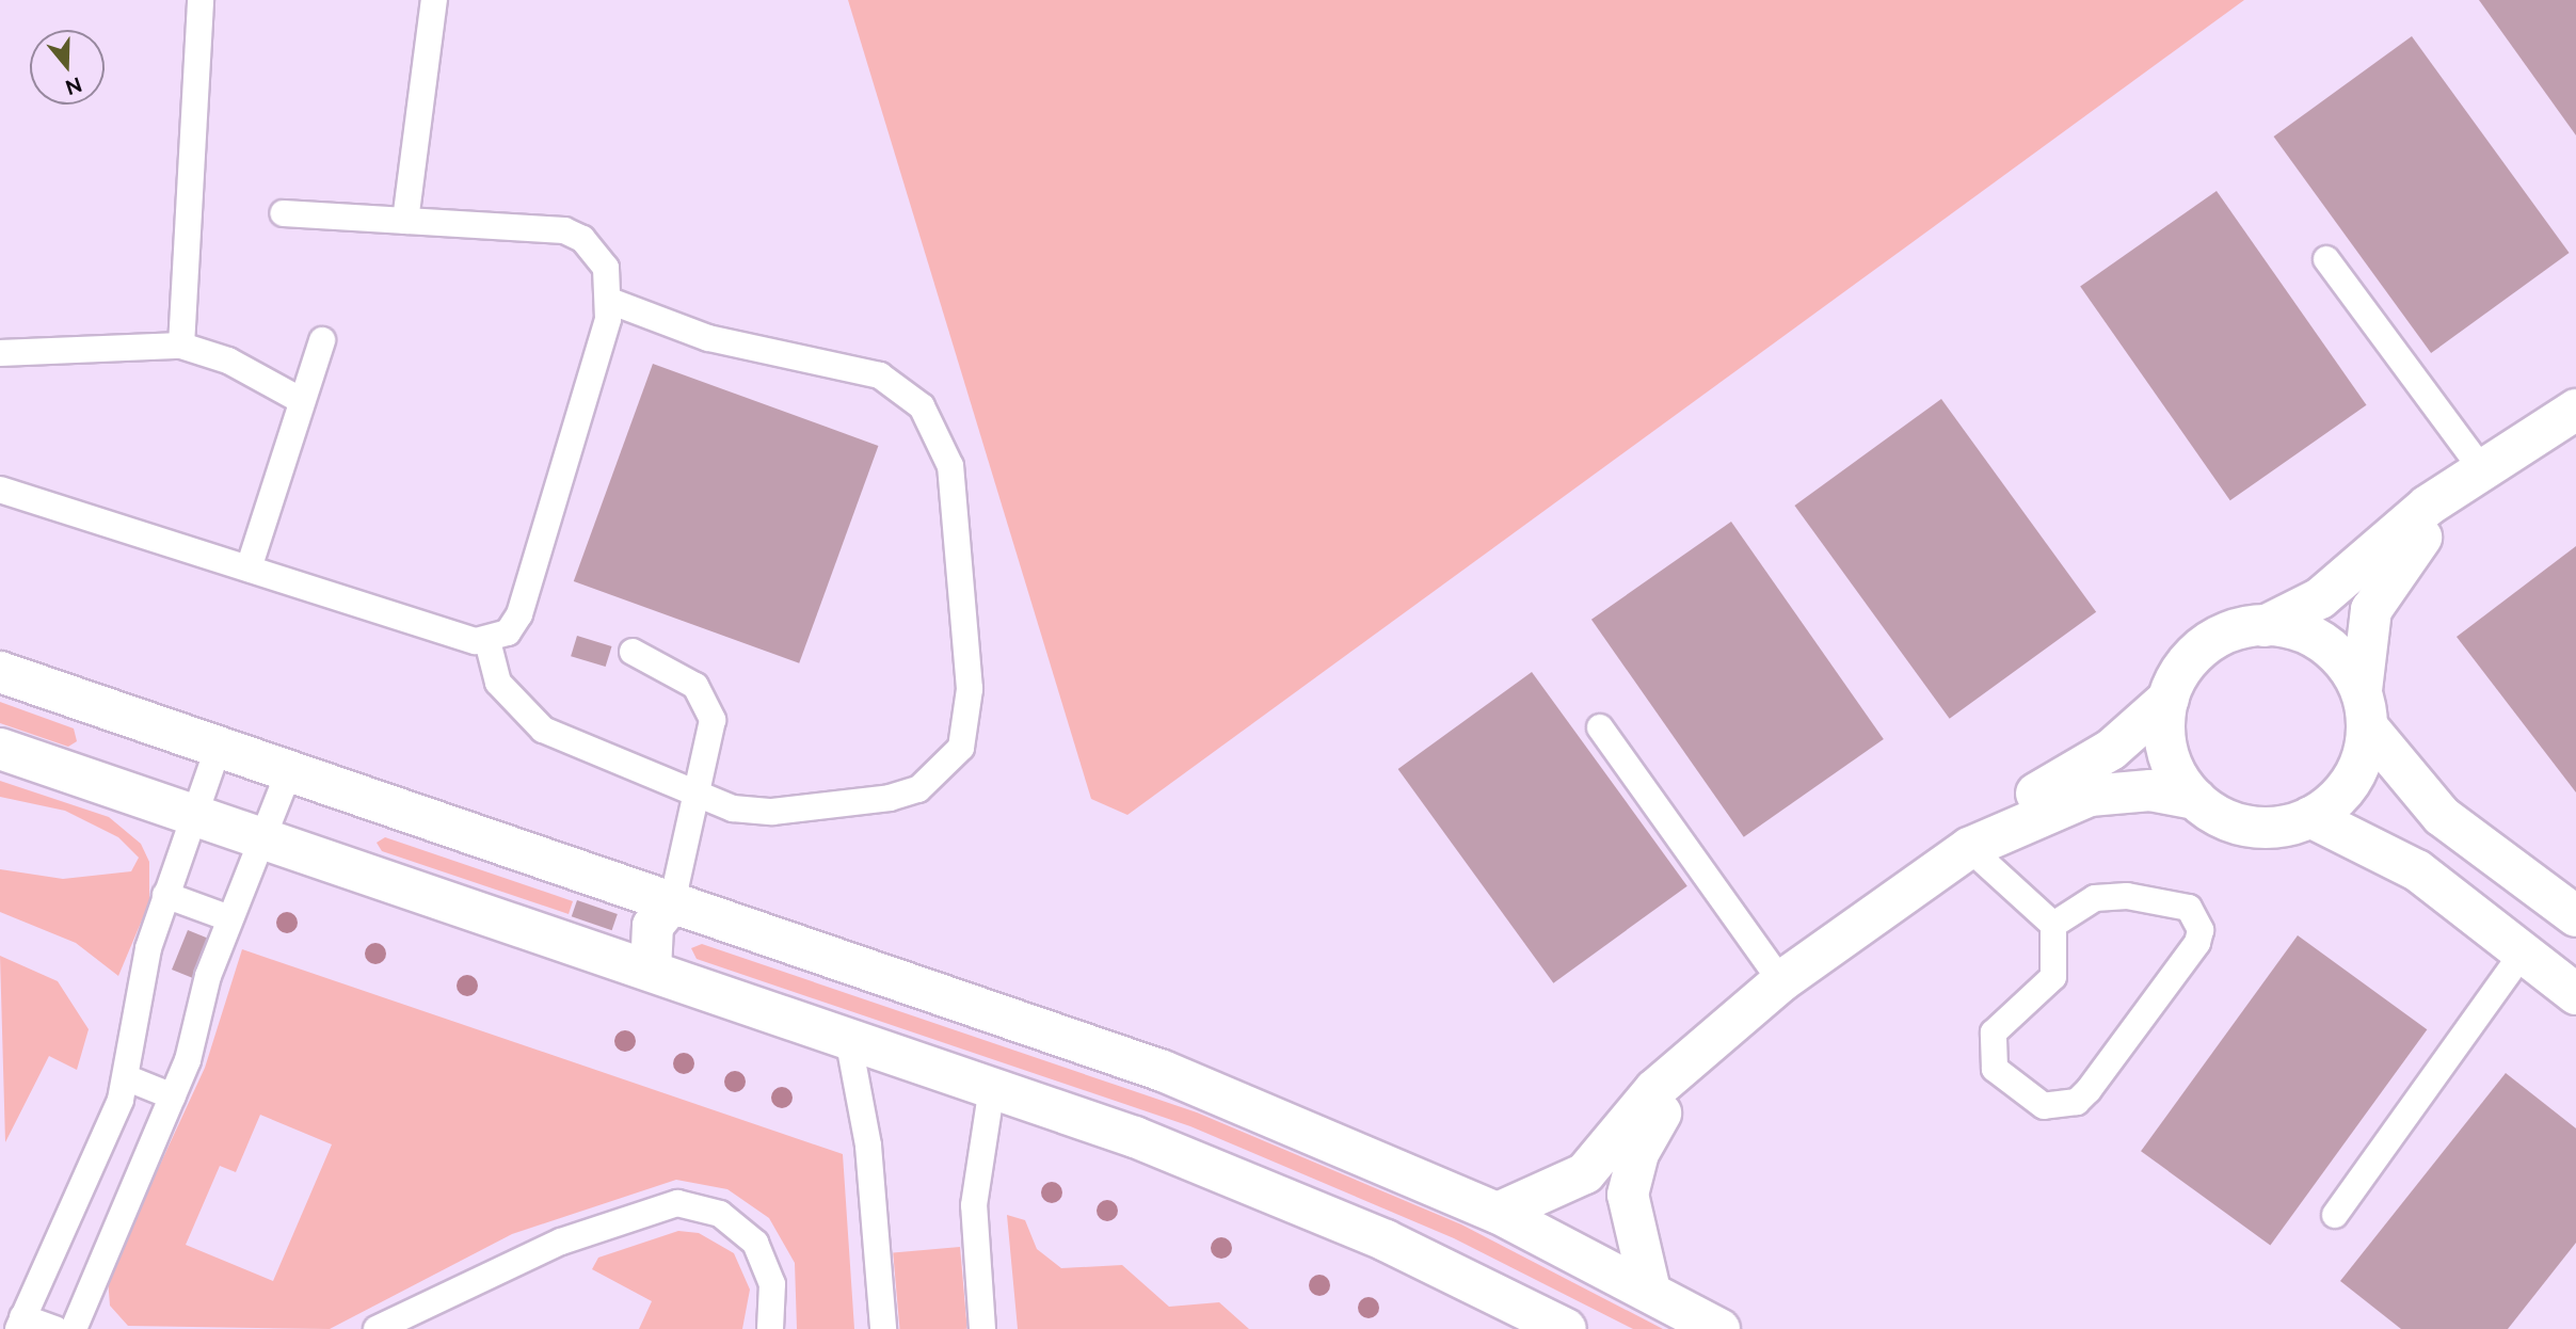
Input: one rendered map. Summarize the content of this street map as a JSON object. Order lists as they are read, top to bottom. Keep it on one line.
{"north":"bottom"}
